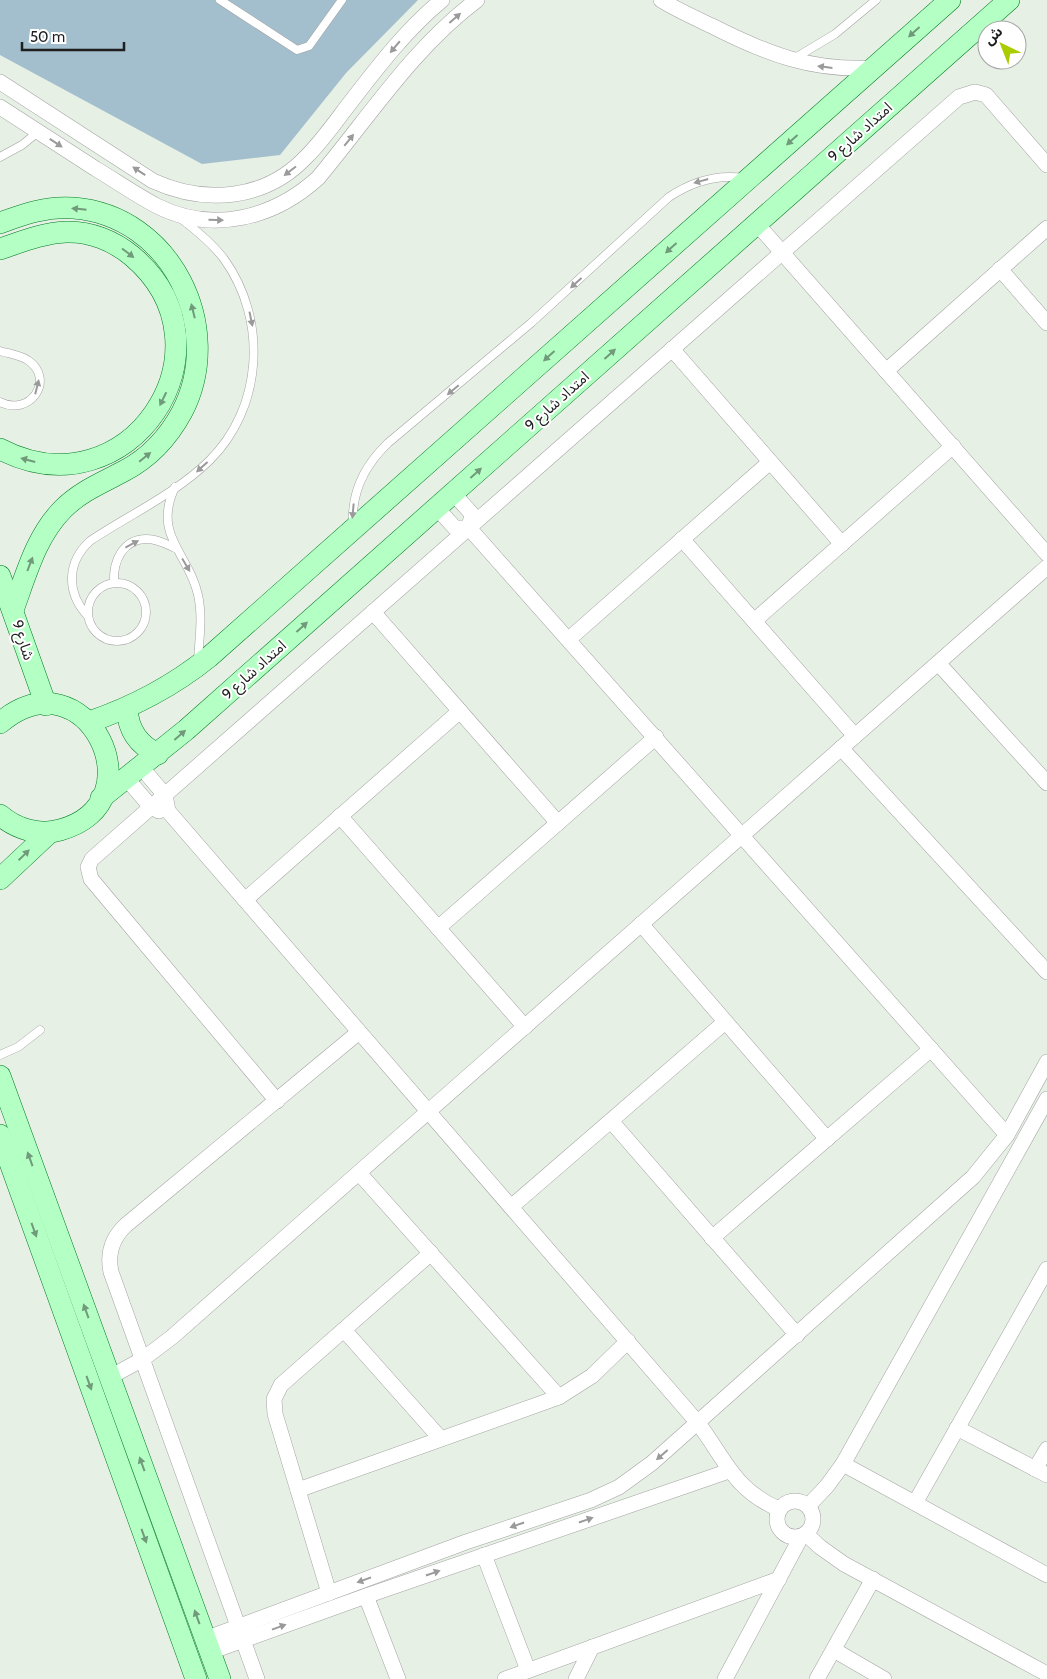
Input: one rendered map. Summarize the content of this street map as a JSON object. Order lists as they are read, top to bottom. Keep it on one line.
{"streets":{"street":["امتداد شارع 9","شارع 9"]},"scale_bar":"50 m","north":"top left"}
